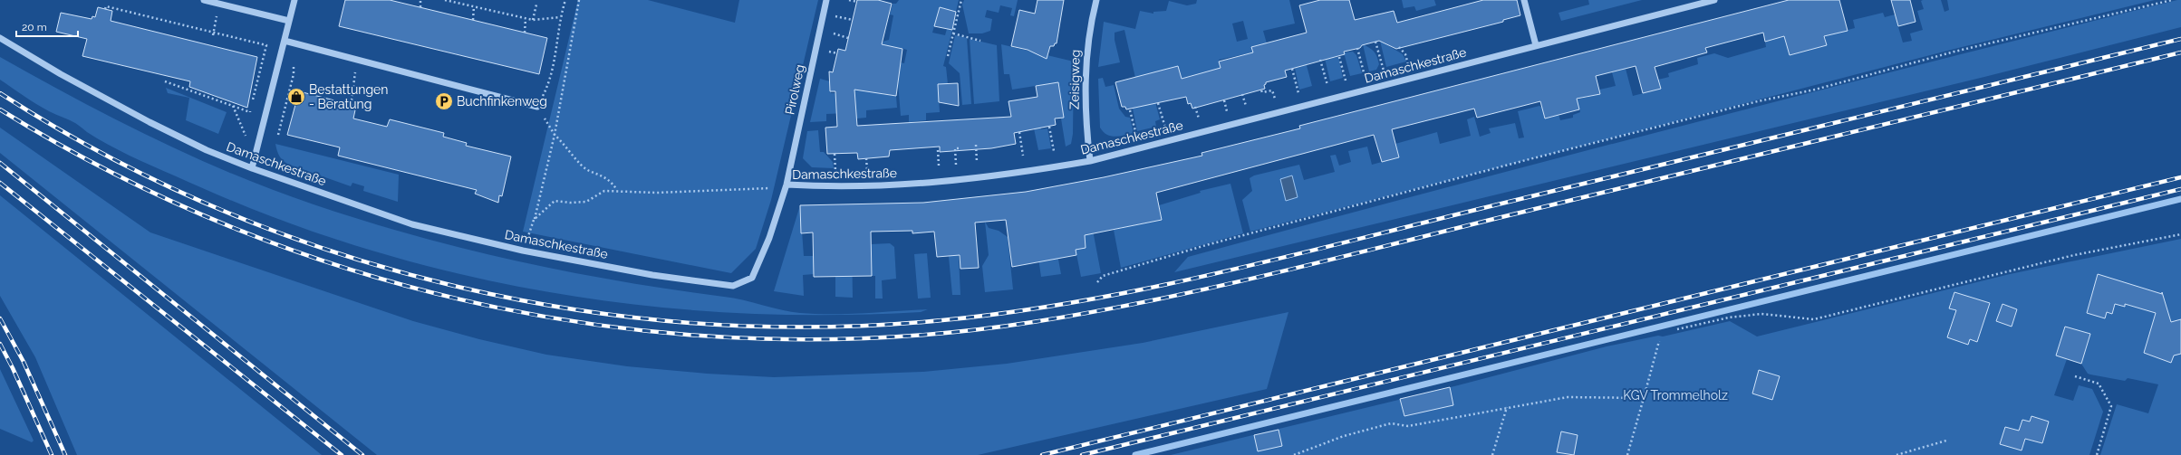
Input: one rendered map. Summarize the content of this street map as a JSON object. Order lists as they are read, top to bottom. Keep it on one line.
{"streets":{"street":["Damaschkestraße","Zeisigweg","Pirolweg"]},"crossings":[["Damaschkestraße","Zeisigweg"],["Damaschkestraße","Pirolweg"]],"parks":["KGV Trommelholz"],"places":{"shop":["Bestattungen - Beratung"],"parking":["Buchfinkenweg"]},"scale_bar":"20 m"}
